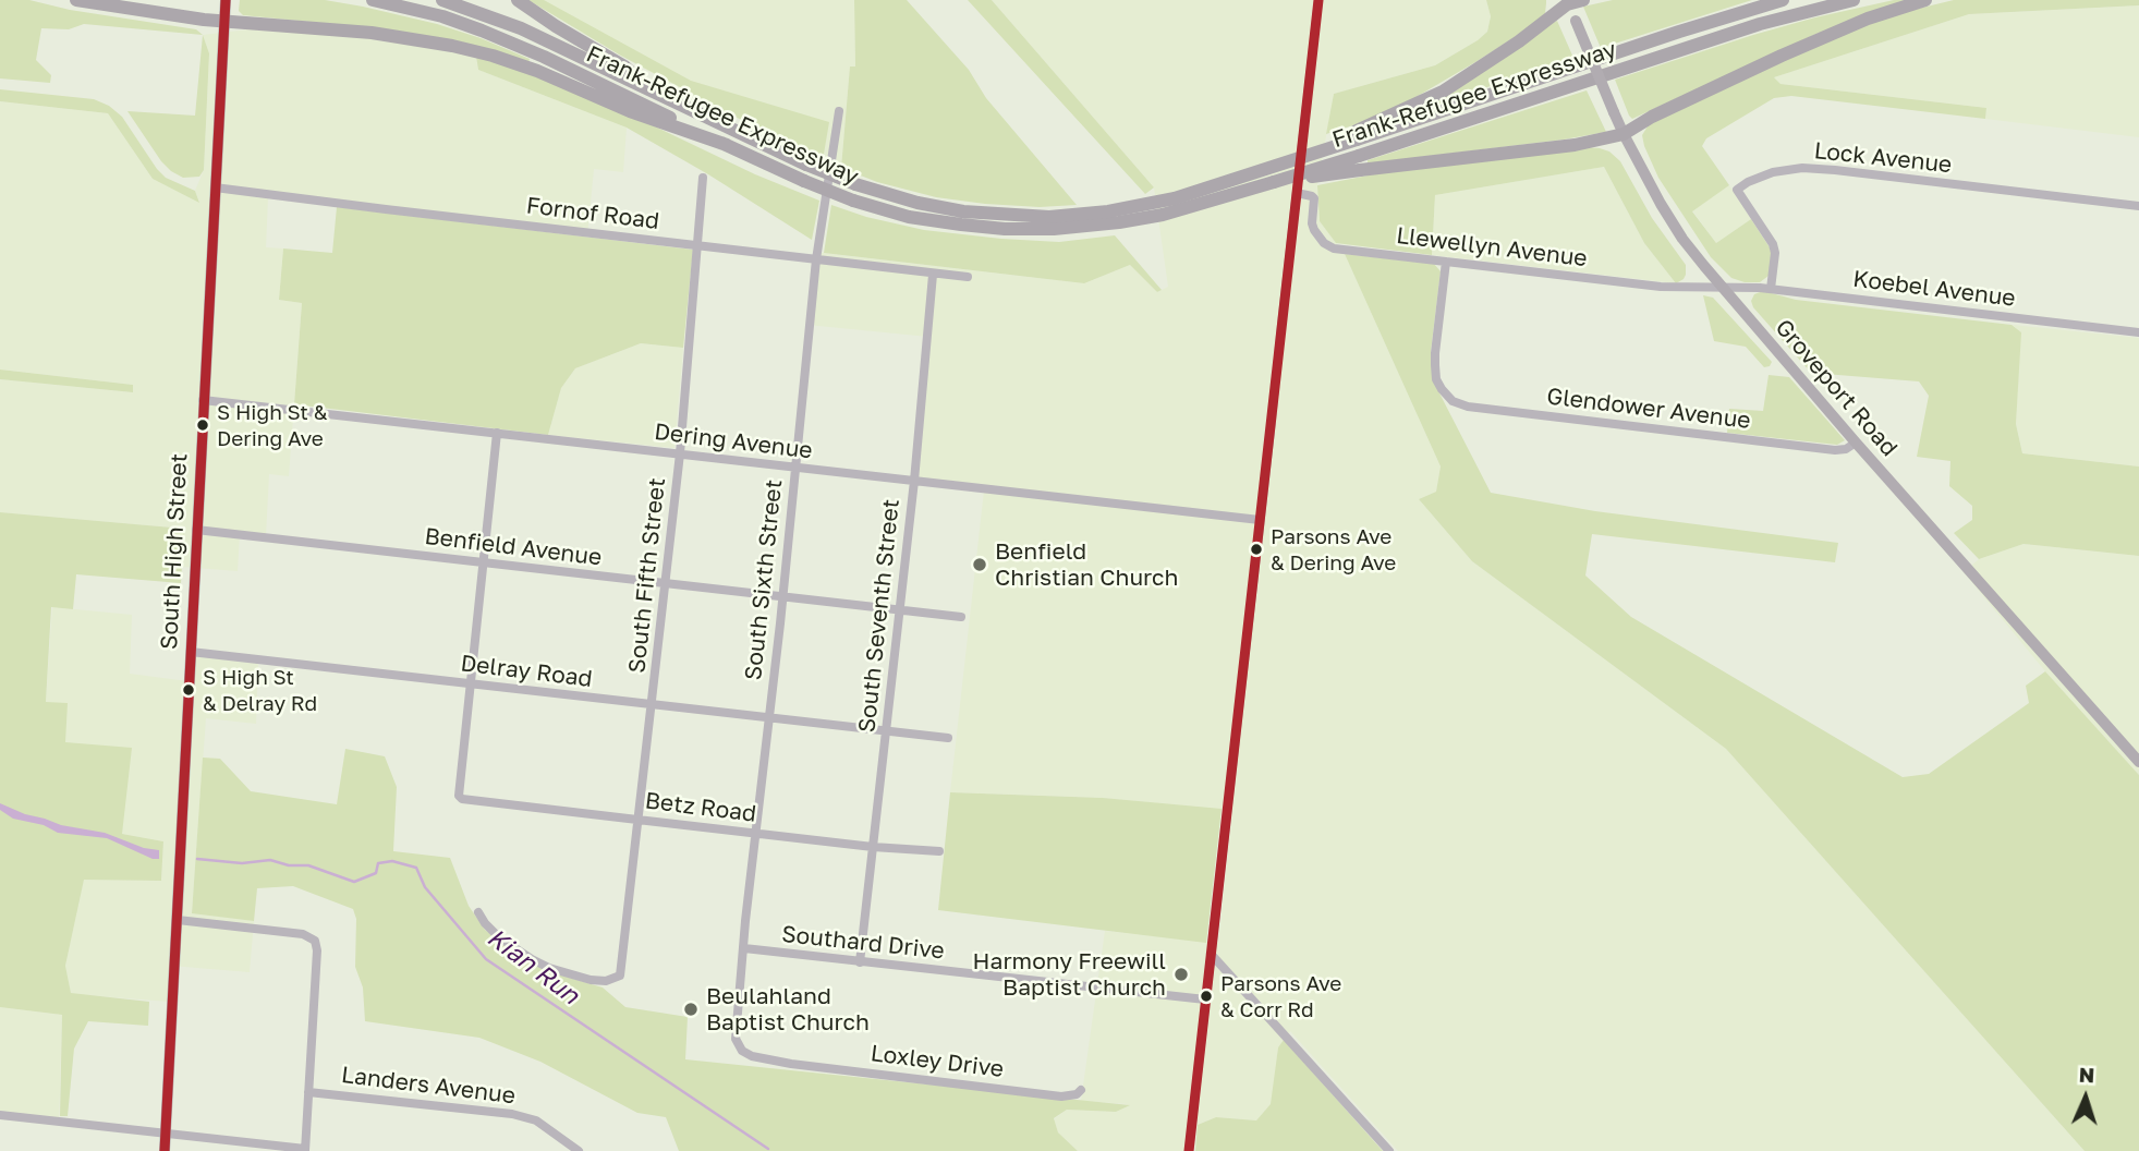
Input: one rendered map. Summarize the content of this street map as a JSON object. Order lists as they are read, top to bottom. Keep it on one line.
{"streets":{"highway":["Frank-Refugee Expressway"],"main road":["Groveport Road","South High Street"],"street":["Lock Avenue","Fornof Road","Llewellyn Avenue","Koebel Avenue","Glendower Avenue","Dering Avenue","Benfield Avenue","South Fifth Street","South Sixth Street","South Seventh Street","Delray Road","Betz Road","Southard Drive","Loxley Drive","Landers Avenue"]},"crossings":[["Lock Avenue","Koebel Avenue"],["Fornof Road","South High Street"],["Fornof Road","South Fifth Street"],["Fornof Road","South Sixth Street"],["Fornof Road","South Seventh Street"],["Llewellyn Avenue","Koebel Avenue"],["Llewellyn Avenue","Groveport Road"],["Llewellyn Avenue","Glendower Avenue"],["Koebel Avenue","Groveport Road"],["Groveport Road","Glendower Avenue"],["Dering Avenue","South High Street"],["Dering Avenue","South Fifth Street"],["Dering Avenue","South Sixth Street"],["Dering Avenue","South Seventh Street"],["Benfield Avenue","South High Street"],["Benfield Avenue","South Fifth Street"],["Benfield Avenue","South Sixth Street"],["Benfield Avenue","South Seventh Street"],["South High Street","Delray Road"],["South Fifth Street","Delray Road"],["South Fifth Street","Betz Road"],["South Sixth Street","Delray Road"],["South Sixth Street","Betz Road"],["South Sixth Street","Southard Drive"],["South Sixth Street","Loxley Drive"],["South Seventh Street","Delray Road"],["South Seventh Street","Betz Road"],["South Seventh Street","Southard Drive"],["Delray Road","Betz Road"]],"water":["Kian Run"],"places":["S High St & Dering Ave","Parsons Ave & Dering Ave","Benfield Christian Church","S High St & Delray Rd","Harmony Freewill Baptist Church","Parsons Ave & Corr Rd","Beulahland Baptist Church"],"north":"top"}
